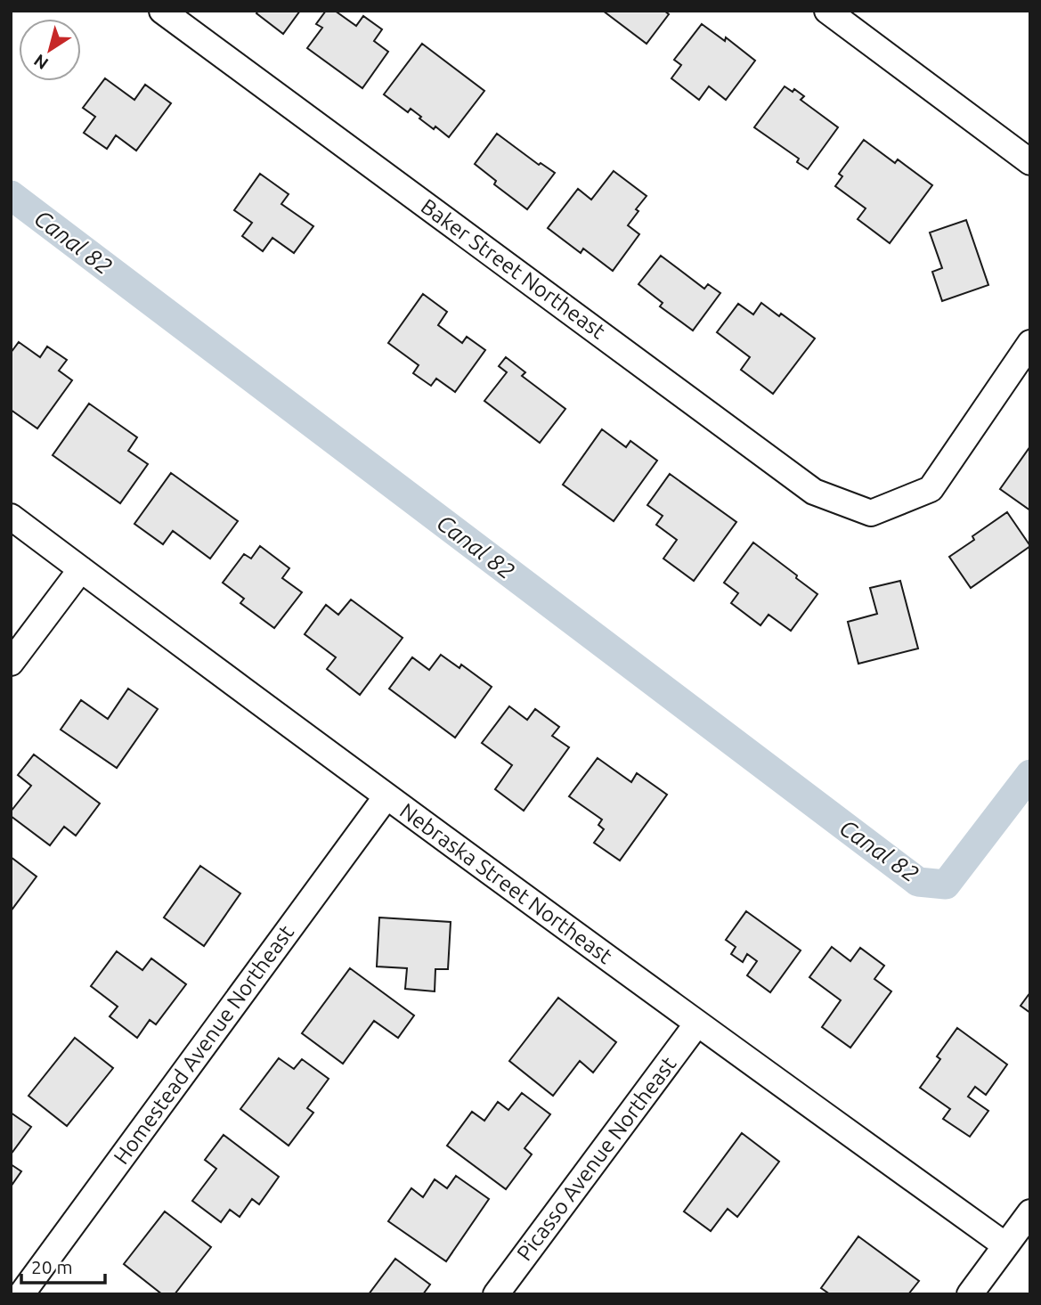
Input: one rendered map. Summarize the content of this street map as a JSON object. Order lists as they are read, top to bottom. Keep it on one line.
{"streets":{"street":["Baker Street Northeast","Nebraska Street Northeast","Homestead Avenue Northeast","Picasso Avenue Northeast"]},"crossings":[["Nebraska Street Northeast","Homestead Avenue Northeast"],["Nebraska Street Northeast","Picasso Avenue Northeast"]],"water":["Canal 82"],"scale_bar":"20 m","north":"bottom left"}
